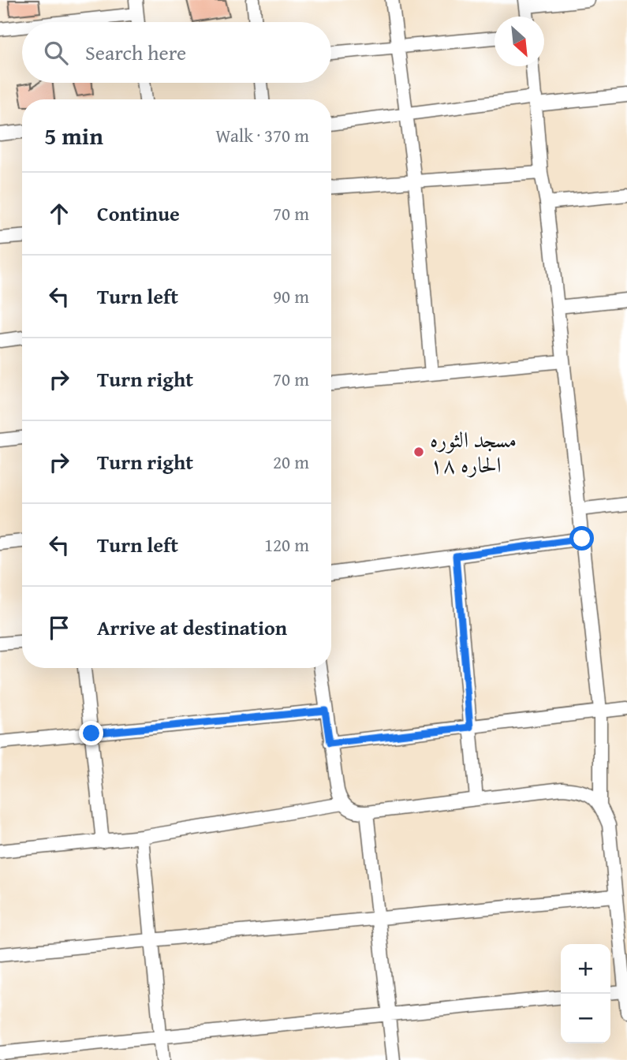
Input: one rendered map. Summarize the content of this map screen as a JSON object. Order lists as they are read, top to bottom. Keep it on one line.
{"places":["مسجد الثوره الحاره ١٨"],"north":"bottom right","page":{"search":"Search here","heading":["5 min","Walk · 370 m"],"list":[["Continue","70 m"],["Turn left","90 m"],["Turn right","70 m"],["Turn right","20 m"],["Turn left","120 m"],"Arrive at destination"],"map_buttons":["+","−"]}}
